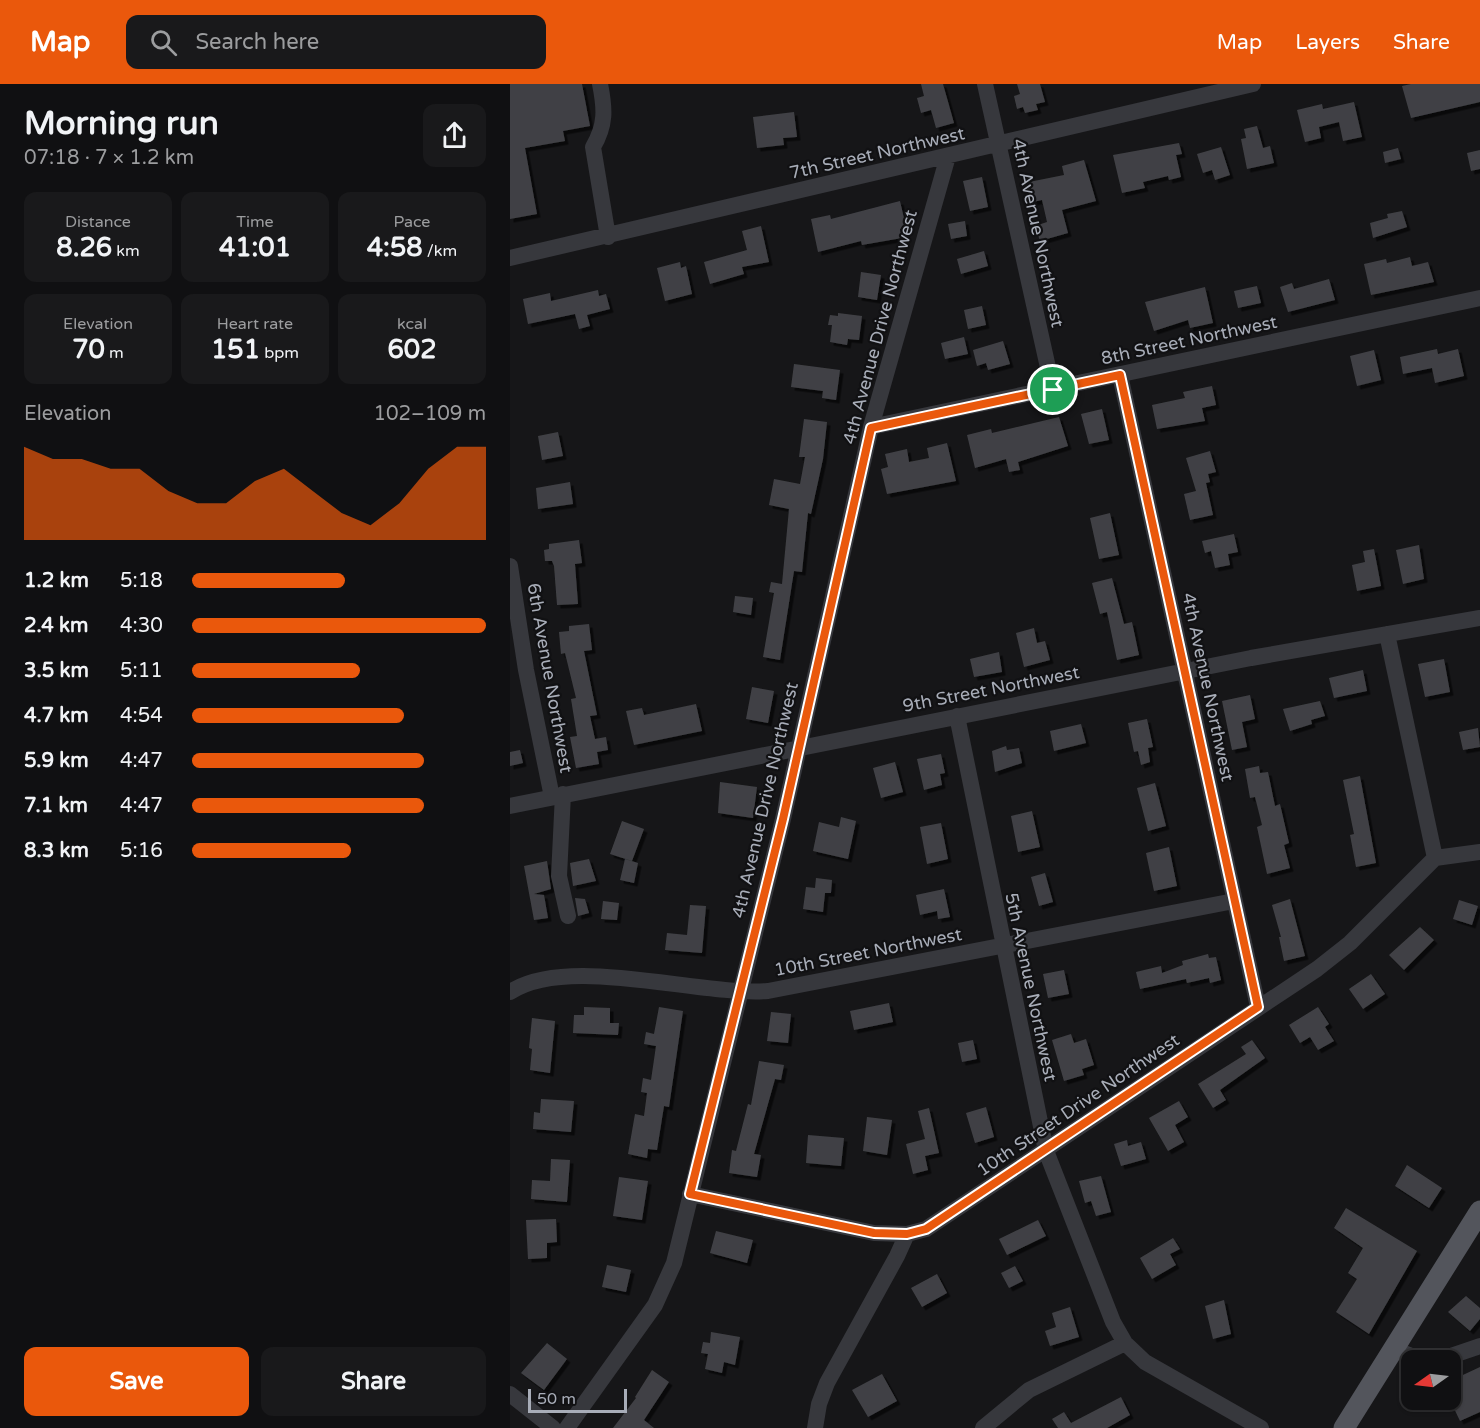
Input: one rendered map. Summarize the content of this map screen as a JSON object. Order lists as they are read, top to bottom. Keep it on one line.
{"streets":{"street":["7th Street Northwest","4th Avenue Northwest","4th Avenue Drive Northwest","8th Street Northwest","6th Avenue Northwest","9th Street Northwest","10th Street Northwest","5th Avenue Northwest","10th Street Drive Northwest"]},"crossings":[["7th Street Northwest","4th Avenue Northwest"],["7th Street Northwest","4th Avenue Drive Northwest"],["4th Avenue Northwest","8th Street Northwest"],["4th Avenue Northwest","9th Street Northwest"],["4th Avenue Northwest","10th Street Northwest"],["4th Avenue Northwest","10th Street Drive Northwest"],["4th Avenue Drive Northwest","8th Street Northwest"],["4th Avenue Drive Northwest","9th Street Northwest"],["4th Avenue Drive Northwest","10th Street Northwest"],["4th Avenue Drive Northwest","10th Street Drive Northwest"],["6th Avenue Northwest","9th Street Northwest"],["9th Street Northwest","5th Avenue Northwest"],["10th Street Northwest","5th Avenue Northwest"],["5th Avenue Northwest","10th Street Drive Northwest"]],"scale_bar":"50 m","north":"left","page":{"header":"Map","search":"Search here","nav":["Map","Layers","Share"],"heading":["Morning run","07:18 · 7 × 1.2 km"],"stats":[["Distance","8.26 km"],["Time","41:01"],["Pace","4:58 /km"],["Elevation","70 m"],["Heart rate","151 bpm"],["kcal","602"]],"chart":["Elevation","102–109 m"],"list":[{"name":"1.2 km","note":"5:18"},{"name":"2.4 km","note":"4:30"},{"name":"3.5 km","note":"5:11"},{"name":"4.7 km","note":"4:54"},{"name":"5.9 km","note":"4:47"},{"name":"7.1 km","note":"4:47"},{"name":"8.3 km","note":"5:16"}],"buttons":["Save","Share"],"scale":"50 m"}}
